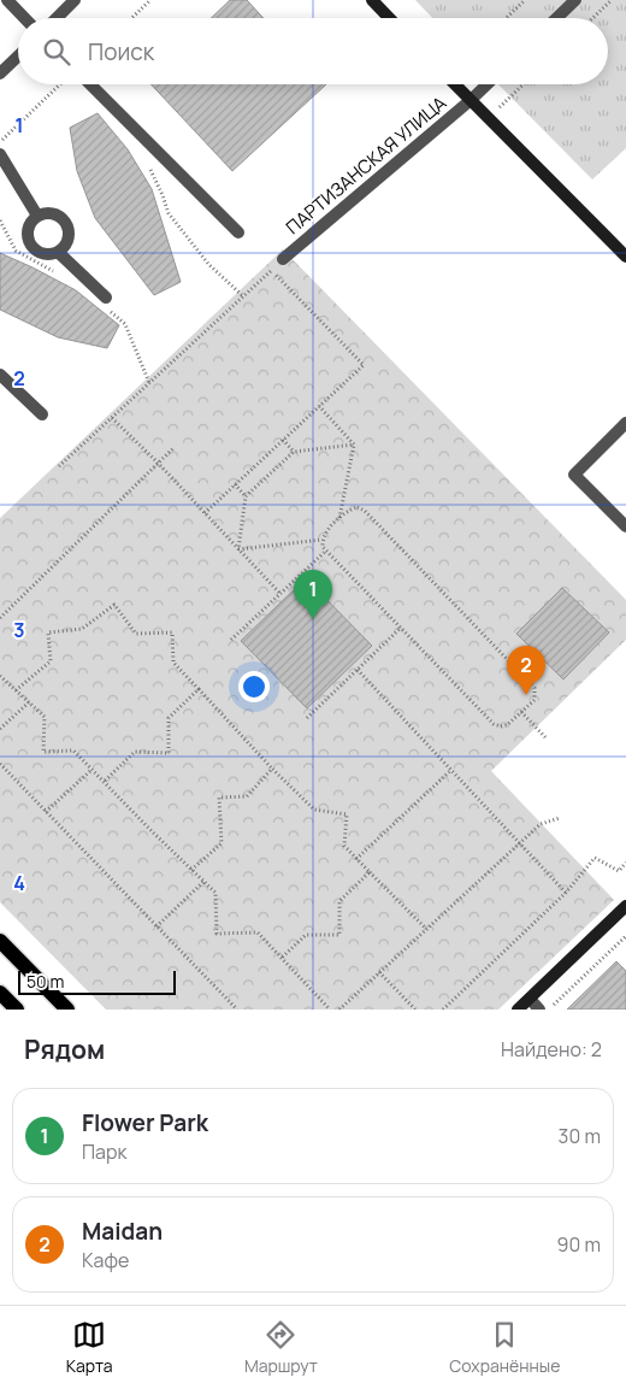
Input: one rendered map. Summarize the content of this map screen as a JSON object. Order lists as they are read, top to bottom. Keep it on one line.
{"streets":{"street":["ПАРТИЗАНСКАЯ УЛИЦА"]},"scale_bar":"50 m","page":{"search":"Поиск","pins":["1","2"],"scale":"50 m","heading":["Рядом","Найдено: 2"],"list":[{"mark":"1","name":"Flower Park","note":"Парк","value":"30 m"},{"mark":"2","name":"Maidan","note":"Кафе","value":"90 m"}],"nav":["Карта","Маршрут","Сохранённые"]},"grid":{"rows":["1","2","3","4"]}}
